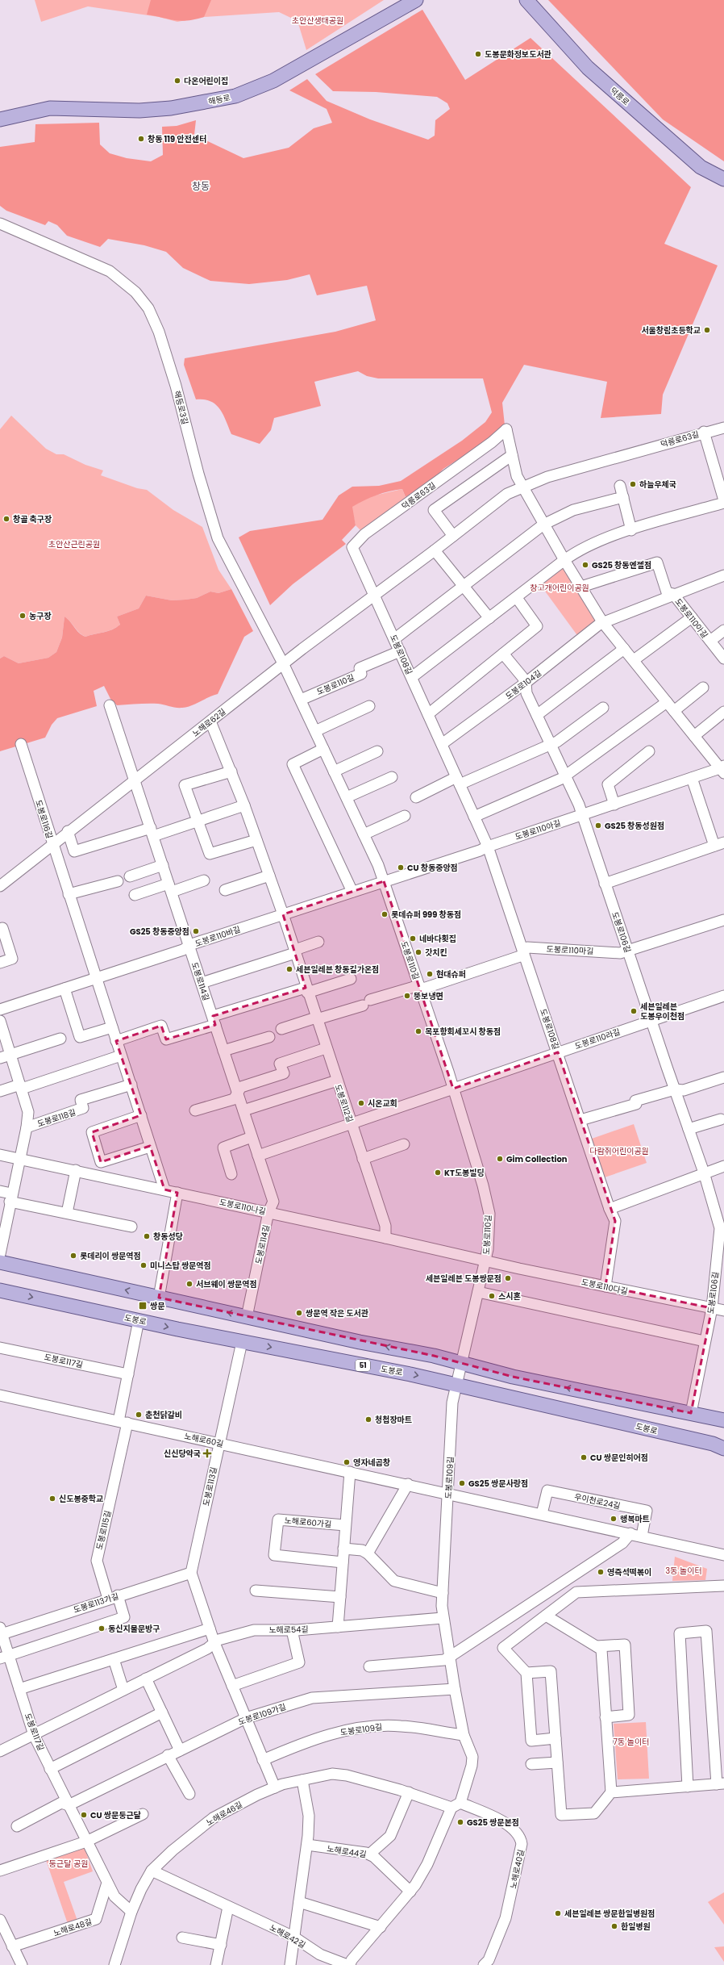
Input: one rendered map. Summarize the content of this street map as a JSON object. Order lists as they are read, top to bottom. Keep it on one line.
{"streets":{"main road":["덕릉로","해등로","도봉로","51"],"street":["해등로3길","덕릉로63길","도봉로110아길","도봉로108길","도봉로110길","도봉로104길","노해로62길","도봉로116길","도봉로106길","도봉로110바길","도봉로110마길","도봉로114길","도봉로110라길","도봉로112길","도봉로118길","도봉로110나길","도봉로110다길","도봉로117길","노해로60길","도봉로109길","도봉로113길","우이천로24길","노해로60가길","도봉로115길","도봉로113가길","노해로54길","도봉로109가길","노해로46길","노해로44길","노해로40길","노해로48길","노해로42길"]},"crossings":[["해등로3길","덕릉로63길"],["해등로3길","도봉로110길"],["해등로3길","노해로62길"],["덕릉로63길","도봉로108길"],["덕릉로63길","도봉로110길"],["덕릉로63길","노해로62길"],["도봉로110아길","도봉로108길"],["도봉로110아길","도봉로110길"],["도봉로110아길","도봉로104길"],["도봉로110아길","도봉로106길"],["도봉로110아길","도봉로110바길"],["도봉로108길","도봉로110길"],["도봉로108길","도봉로104길"],["도봉로108길","도봉로110마길"],["도봉로108길","도봉로110라길"],["도봉로108길","도봉로110다길"],["도봉로110길","노해로62길"],["도봉로110길","도봉로110바길"],["도봉로110길","도봉로110마길"],["도봉로110길","도봉로110라길"],["도봉로110길","도봉로110나길"],["도봉로110길","도봉로110다길"],["도봉로110길","도봉로109길"],["도봉로104길","도봉로106길"],["노해로62길","도봉로116길"],["노해로62길","도봉로114길"],["노해로62길","도봉로112길"],["도봉로116길","도봉로110바길"],["도봉로116길","도봉로118길"],["도봉로116길","도봉로110나길"],["도봉로106길","도봉로110마길"],["도봉로106길","도봉로110라길"],["도봉로106길","도봉로110다길"],["도봉로110바길","도봉로114길"],["도봉로110바길","도봉로112길"],["도봉로110마길","도봉로112길"],["도봉로114길","도봉로110나길"],["도봉로112길","도봉로110나길"],["도봉로118길","도봉로110나길"],["도봉로110나길","도봉로110다길"],["도봉로","도봉로109길"],["도봉로","도봉로113길"],["도봉로","도봉로115길"],["도봉로117길","도봉로115길"],["도봉로117길","도봉로113가길"],["도봉로117길","노해로54길"],["도봉로117길","도봉로109가길"],["도봉로117길","노해로46길"],["도봉로117길","노해로48길"],["노해로60길","도봉로109길"],["노해로60길","도봉로113길"],["노해로60길","도봉로115길"],["도봉로109길","노해로54길"],["도봉로109길","도봉로109가길"],["도봉로109길","노해로46길"],["도봉로109길","노해로44길"],["도봉로109길","노해로40길"],["도봉로109길","노해로42길"],["도봉로113길","도봉로113가길"],["도봉로115길","도봉로113가길"],["노해로46길","노해로40길"],["노해로46길","노해로42길"]],"districts":["창동"],"parks":["초안산생태공원","초안산근린공원","창고개어린이공원","다람쥐어린이공원","3동 놀이터","7동 놀이터","둥근달 공원"],"places":{"other":["도봉문화정보도서관","다온어린이집","창동 119 안전센터","서울창림초등학교","하늘우체국","창골 축구장","GS25 창동엔젤점","농구장","GS25 창동성원점","CU 창동중앙점","롯데슈퍼 999 창동점","GS25 창동중앙점","네바다횟집","갓치킨","세븐일레븐 창동길가온점","현대슈퍼","뚱보냉면","세븐일레븐 도봉우이천점","목포항회세꼬시 창동점","시온교회","Gim Collection","KT도봉빌딩","창동성당","롯데리이 쌍문역점","미니스탑 쌍문역점","세븐일레븐 도봉쌍문점","서브웨이 쌍문역점","스시혼","쌍문역 작은 도서관","춘천닭갈비","청첩장마트","CU 쌍문인히어점","영자네곱창","GS25 쌍문사랑점","신도봉중학교","행복마트","영즉석떡볶이","동신지물문방구","CU 쌍문둥근달","GS25 쌍문본점","세븐일레븐 쌍문한일병원점","한일병원"],"transit":["쌍문"],"health":["신신당약국"]}}
